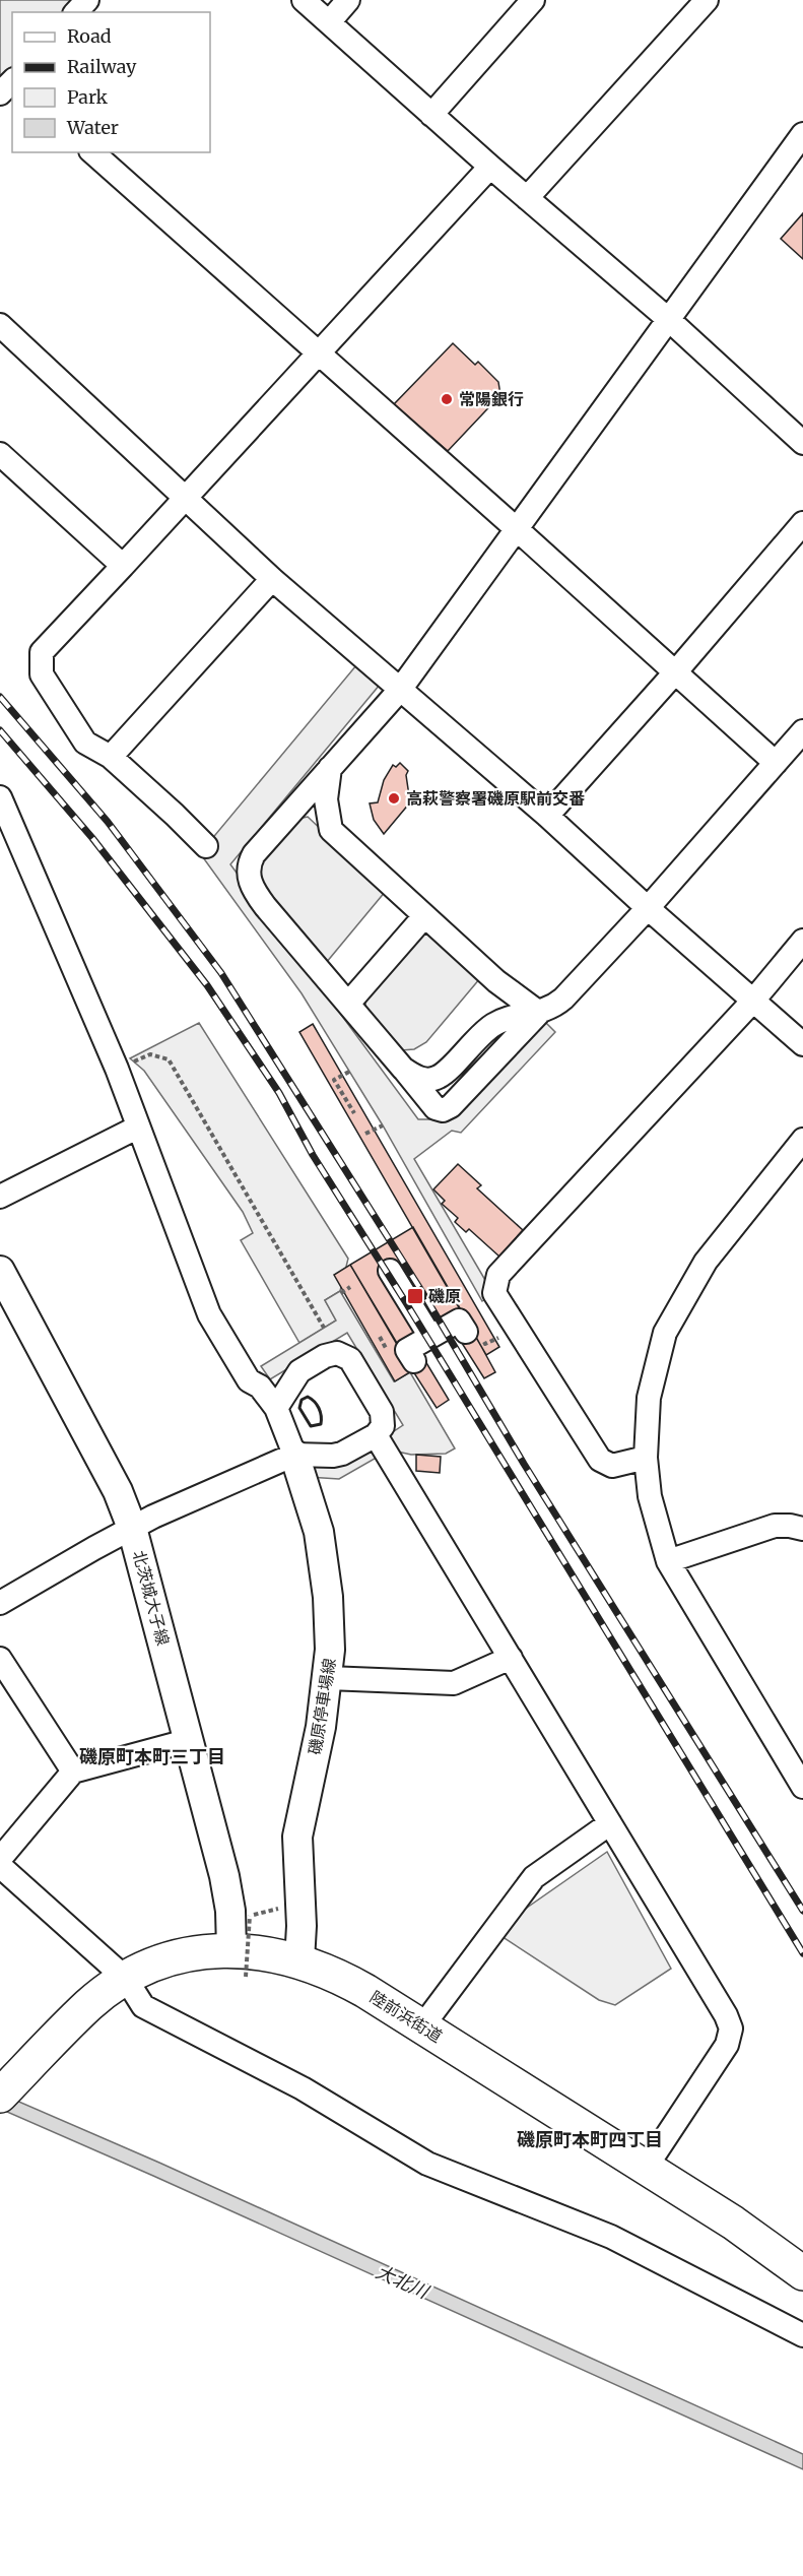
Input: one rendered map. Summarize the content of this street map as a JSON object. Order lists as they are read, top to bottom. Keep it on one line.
{"streets":{"highway":["陸前浜街道"],"main road":["北茨城大子線","磯原停車場線"]},"crossings":[["北茨城大子線","陸前浜街道"],["磯原停車場線","陸前浜街道"]],"districts":["磯原町本町三丁目","磯原町本町四丁目"],"water":["大北川"],"places":{"other":["常陽銀行","高萩警察署磯原駅前交番"],"transit":["磯原"]},"legend":["Road","Railway","Park","Water"]}
